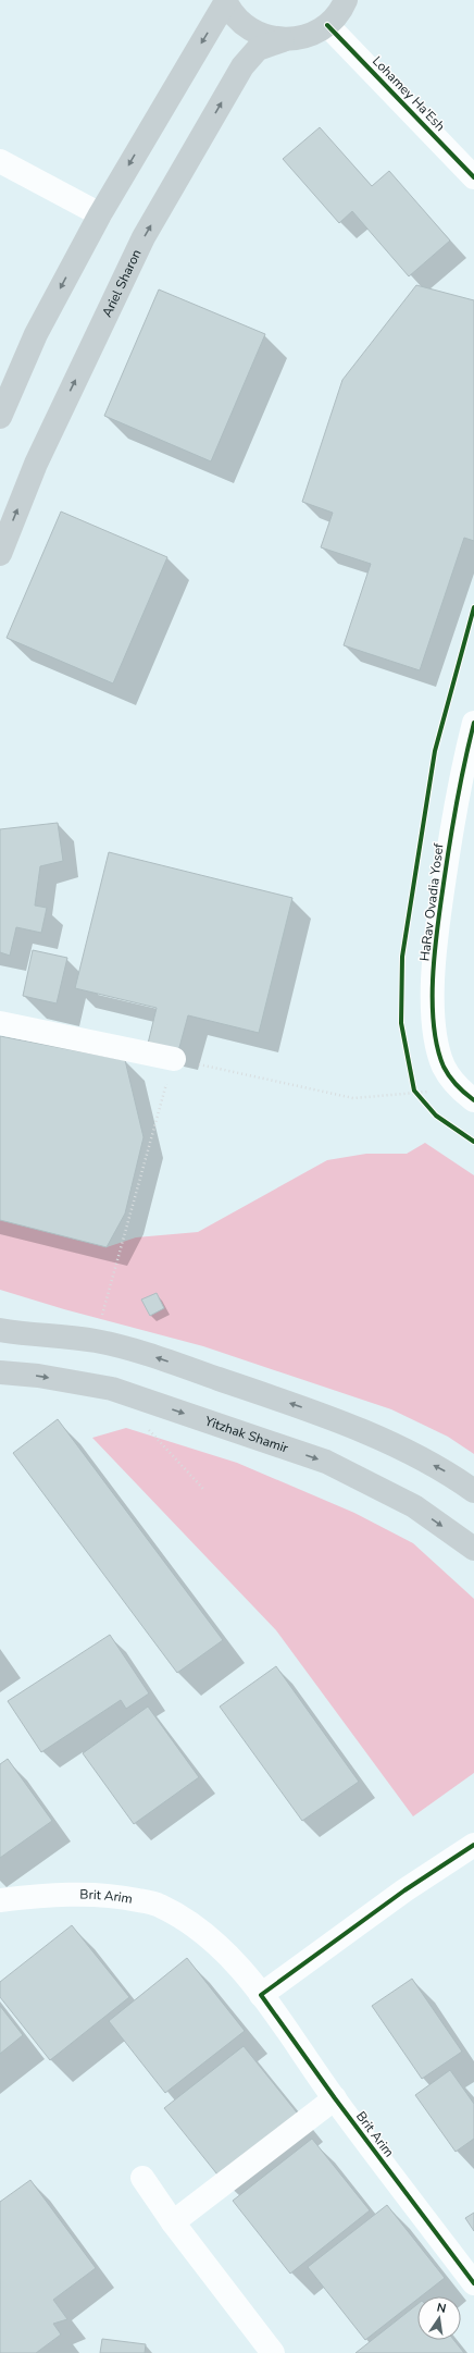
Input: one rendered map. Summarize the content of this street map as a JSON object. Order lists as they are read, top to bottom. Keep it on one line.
{"streets":{"main road":["Ariel Sharon","Yitzhak Shamir"],"street":["Lohamey Ha'Esh","HaRav Ovadia Yosef","Brit Arim"]},"north":"top"}
